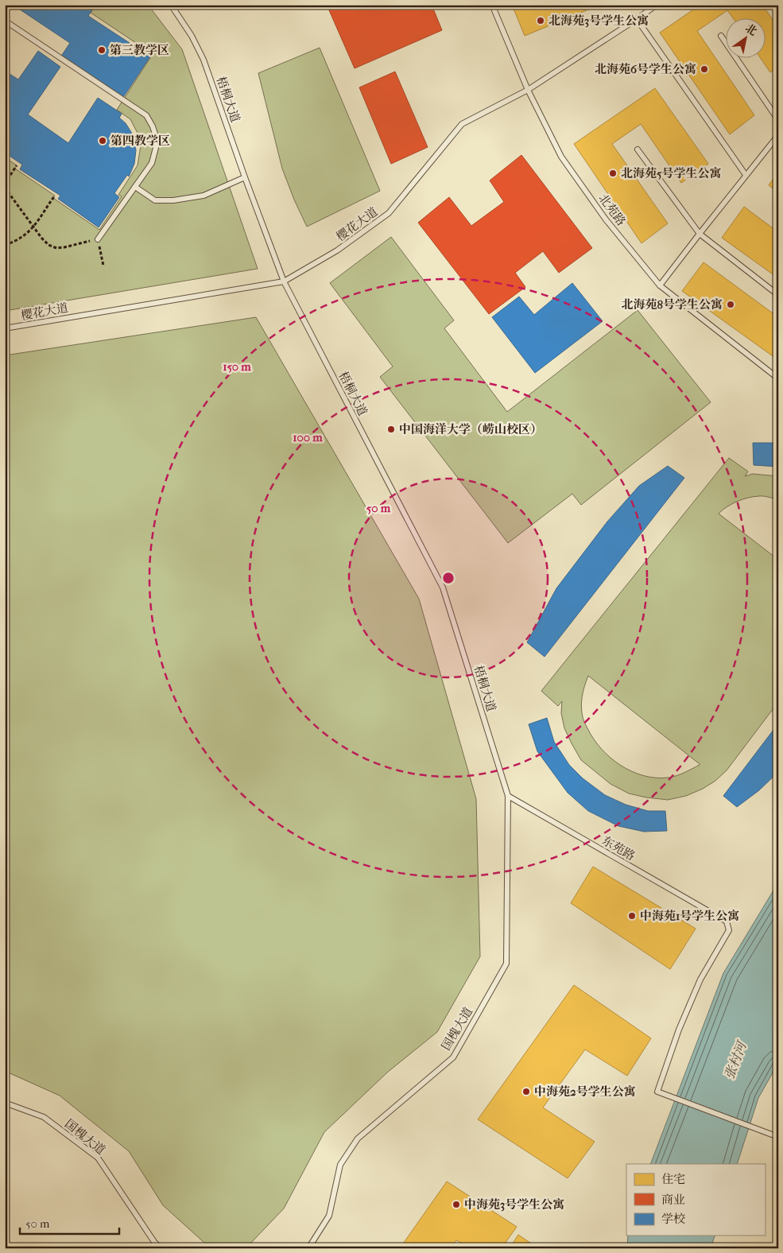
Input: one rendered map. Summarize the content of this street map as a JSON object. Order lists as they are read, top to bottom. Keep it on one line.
{"streets":{"lane":["梧桐大道","北苑路","樱花大道","东苑路","国槐大道"]},"crossings":[["梧桐大道","樱花大道"],["梧桐大道","东苑路"],["梧桐大道","国槐大道"],["北苑路","樱花大道"],["东苑路","国槐大道"]],"water":["张村河"],"places":["北海苑3号学生公寓","第三教学区","北海苑6号学生公寓","第四教学区","北海苑5号学生公寓","北海苑8号学生公寓","中国海洋大学（崂山校区）","中海苑1号学生公寓","中海苑2号学生公寓","中海苑3号学生公寓"],"legend":["住宅","商业","学校"],"scale_bar":"50 m","north":"top right","rings":["150 m","100 m","50 m"]}
